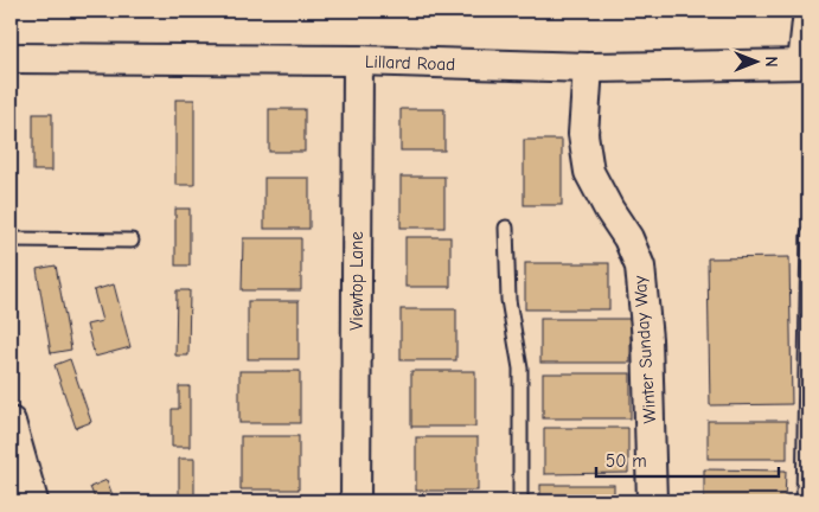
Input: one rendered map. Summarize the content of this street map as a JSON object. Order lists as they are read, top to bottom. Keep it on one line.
{"streets":{"street":["Lillard Road","Viewtop Lane","Winter Sunday Way"]},"crossings":[["Lillard Road","Viewtop Lane"],["Lillard Road","Winter Sunday Way"]],"scale_bar":"50 m","north":"right"}
